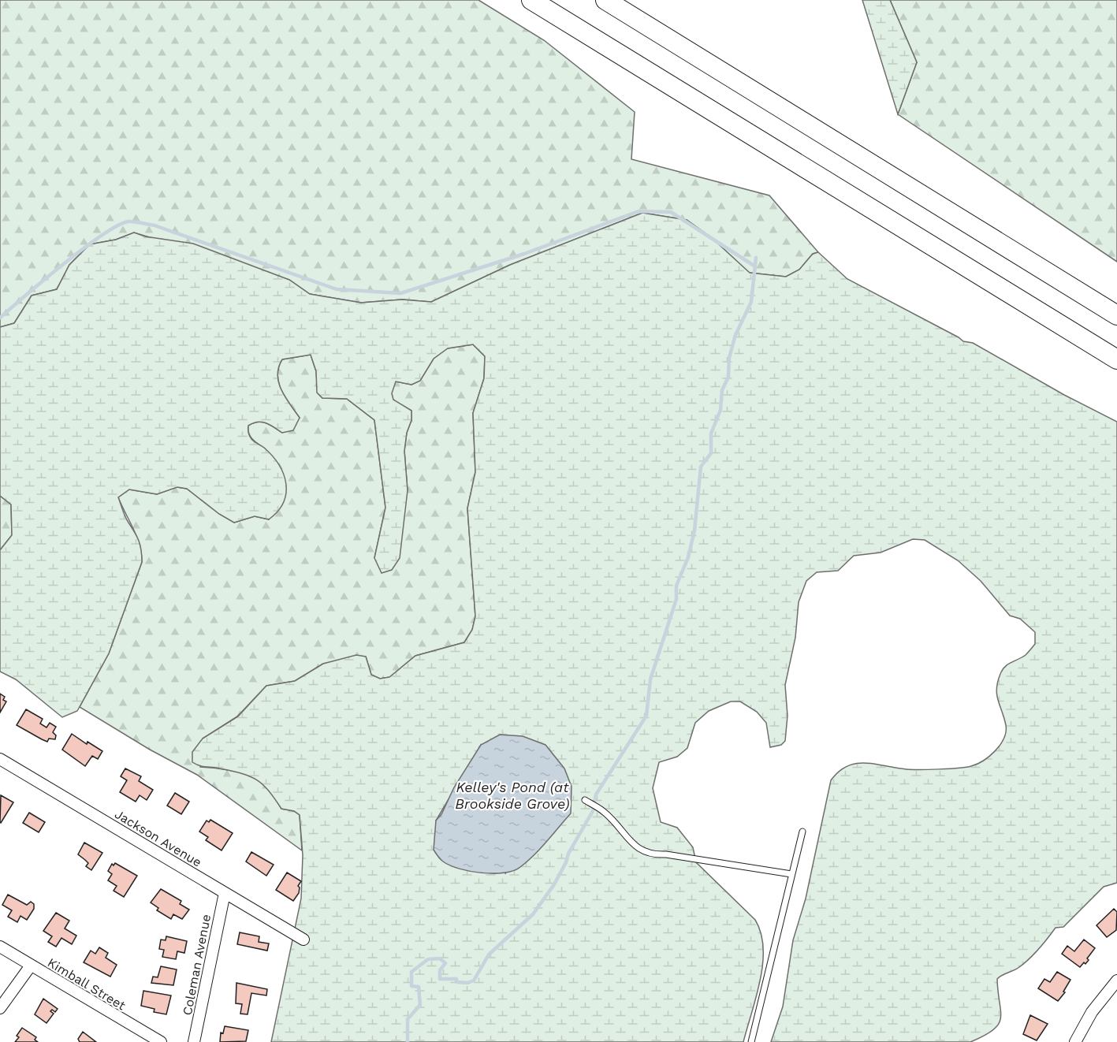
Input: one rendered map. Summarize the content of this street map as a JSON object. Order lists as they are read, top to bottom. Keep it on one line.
{"streets":{"street":["Jackson Avenue","Coleman Avenue","Kimball Street"]},"crossings":[["Jackson Avenue","Coleman Avenue"]],"water":["Kelley's Pond (at Brookside Grove)"]}
